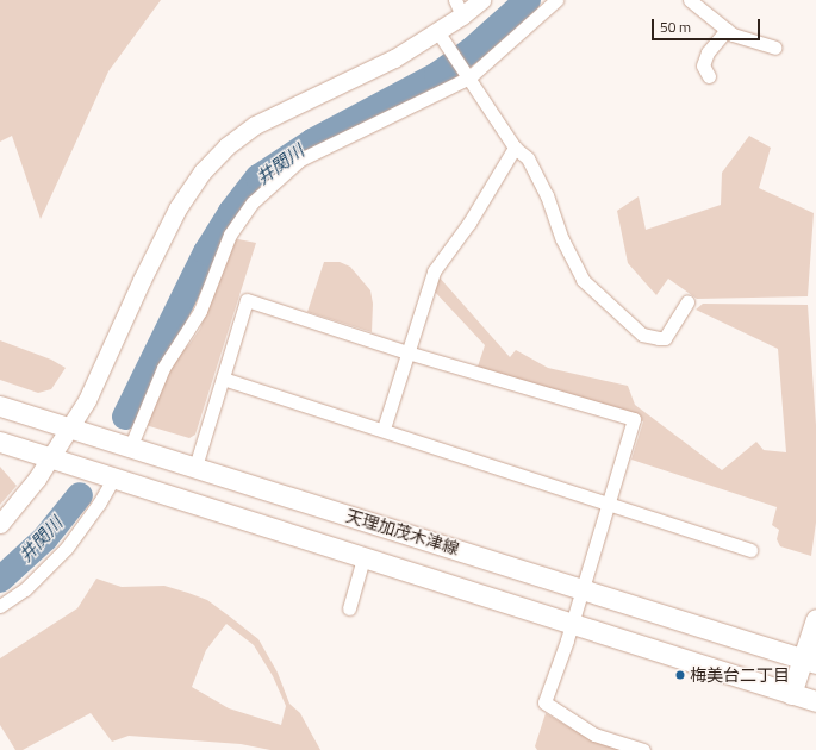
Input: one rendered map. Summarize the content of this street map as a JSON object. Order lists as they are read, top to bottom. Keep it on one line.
{"streets":{"main road":["天理加茂木津線"]},"water":["井関川"],"places":["梅美台二丁目"],"scale_bar":"50 m"}
